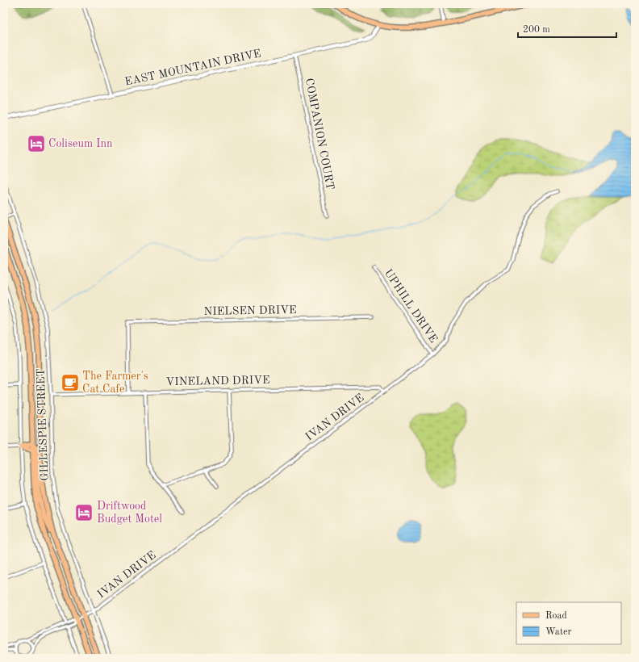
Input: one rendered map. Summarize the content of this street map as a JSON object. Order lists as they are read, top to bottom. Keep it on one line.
{"streets":{"street":["EAST MOUNTAIN DRIVE","COMPANION COURT","UPHILL DRIVE","NIELSEN DRIVE","VINELAND DRIVE","IVAN DRIVE","GILLESPIE STREET"]},"crossings":[["EAST MOUNTAIN DRIVE","COMPANION COURT"],["UPHILL DRIVE","IVAN DRIVE"],["NIELSEN DRIVE","VINELAND DRIVE"],["VINELAND DRIVE","IVAN DRIVE"],["VINELAND DRIVE","GILLESPIE STREET"],["IVAN DRIVE","GILLESPIE STREET"]],"places":{"hotel":["Coliseum Inn","Driftwood Budget Motel"],"cafe":["The Farmer's Cat Cafe"]},"legend":["Road","Water"],"scale_bar":"200 m"}
